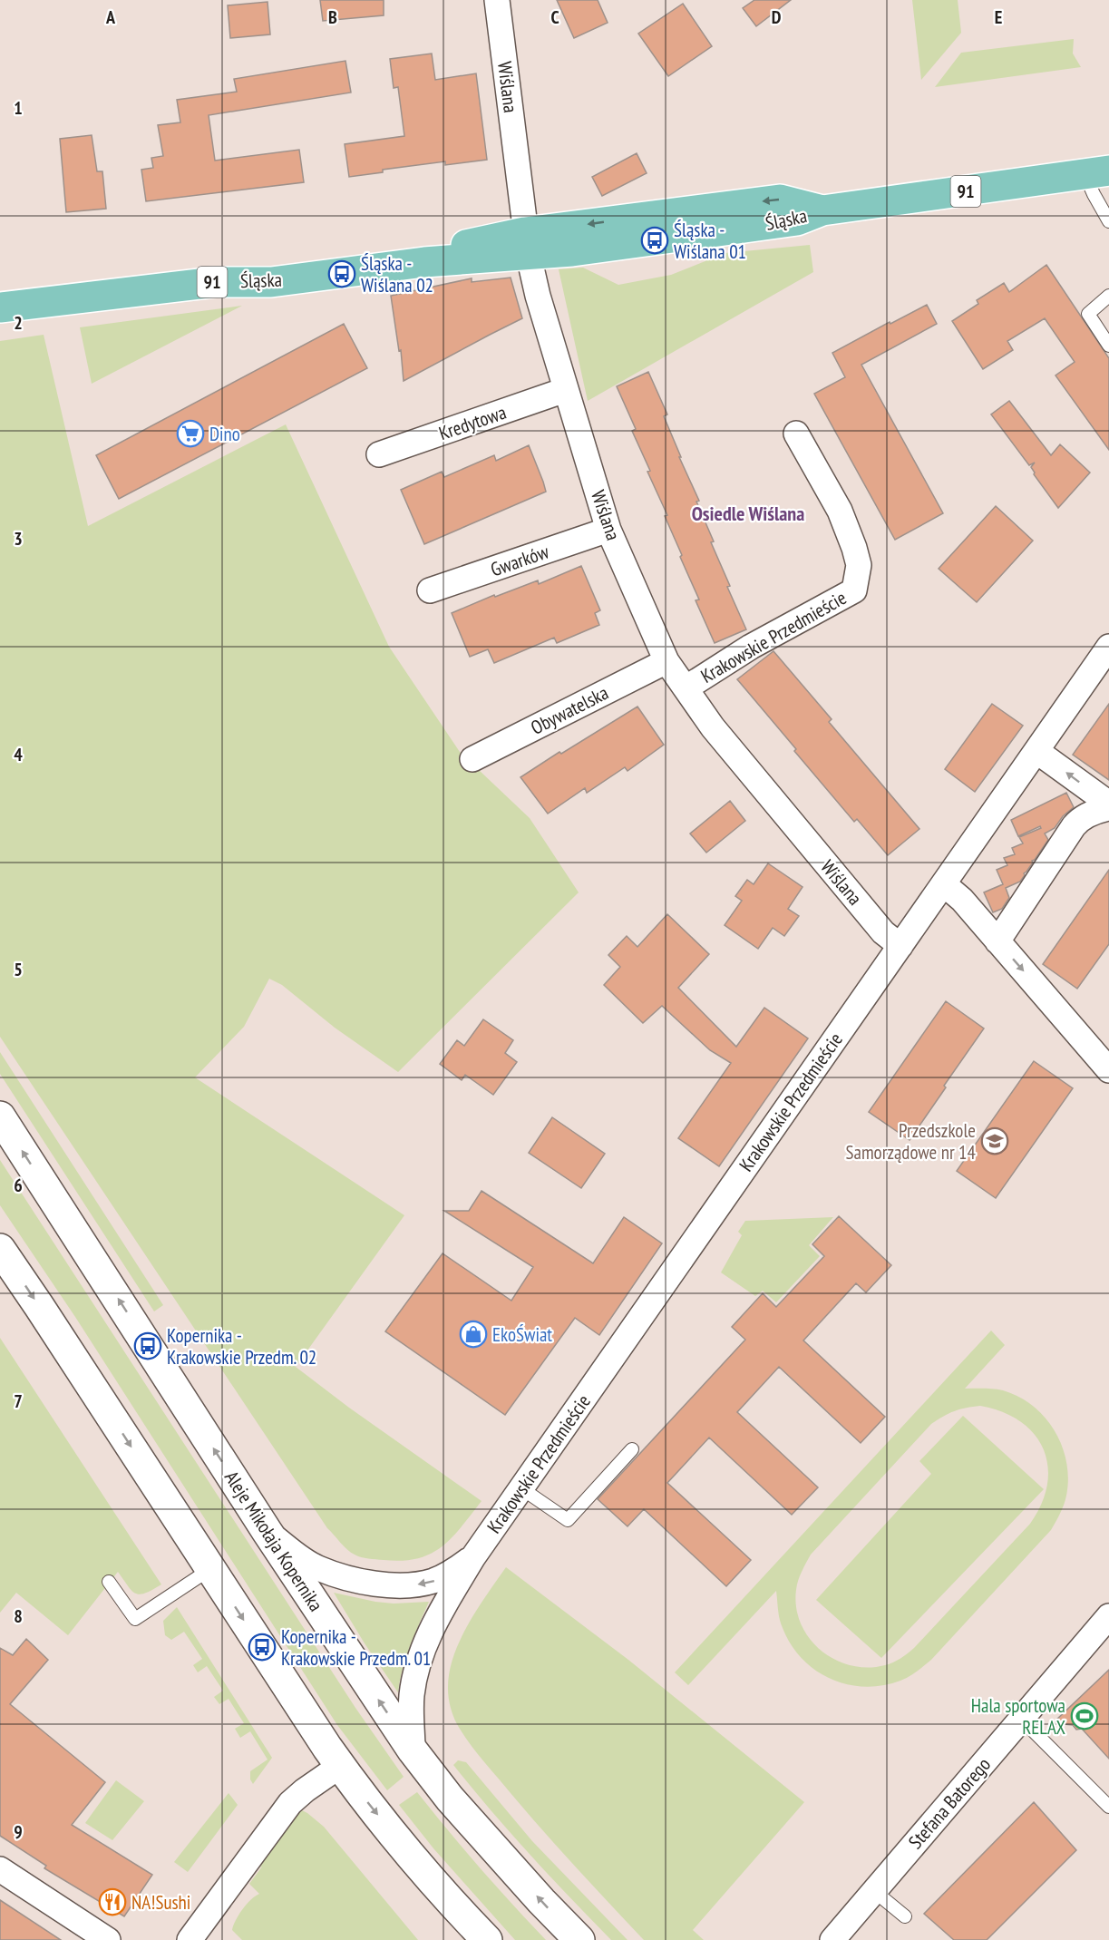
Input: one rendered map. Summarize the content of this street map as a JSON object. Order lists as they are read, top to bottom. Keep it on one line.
{"streets":{"main road":["91","Śląska","Aleje Mikołaja Kopernika"],"street":["Wiślana","Kredytowa","Gwarków","Krakowskie Przedmieście","Obywatelska","Stefana Batorego"]},"crossings":[["Wiślana","Śląska"],["Wiślana","Kredytowa"],["Wiślana","Gwarków"],["Wiślana","Krakowskie Przedmieście"],["Wiślana","Obywatelska"],["Krakowskie Przedmieście","Aleje Mikołaja Kopernika"]],"districts":["Osiedle Wiślana"],"places":{"bus stop":["Śląska - Wiślana 01","Śląska - Wiślana 02","Kopernika - Krakowskie Przedm. 02","Kopernika - Krakowskie Przedm. 01"],"supermarket":["Dino"],"school or university":["Przedszkole Samorządowe nr 14"],"shop":["EkoŚwiat"],"sports":["Hala sportowa RELAX"],"restaurant":["NA!Sushi"]},"grid":{"columns":["A","B","C","D","E"],"rows":["1","2","3","4","5","6","7","8","9"]}}
